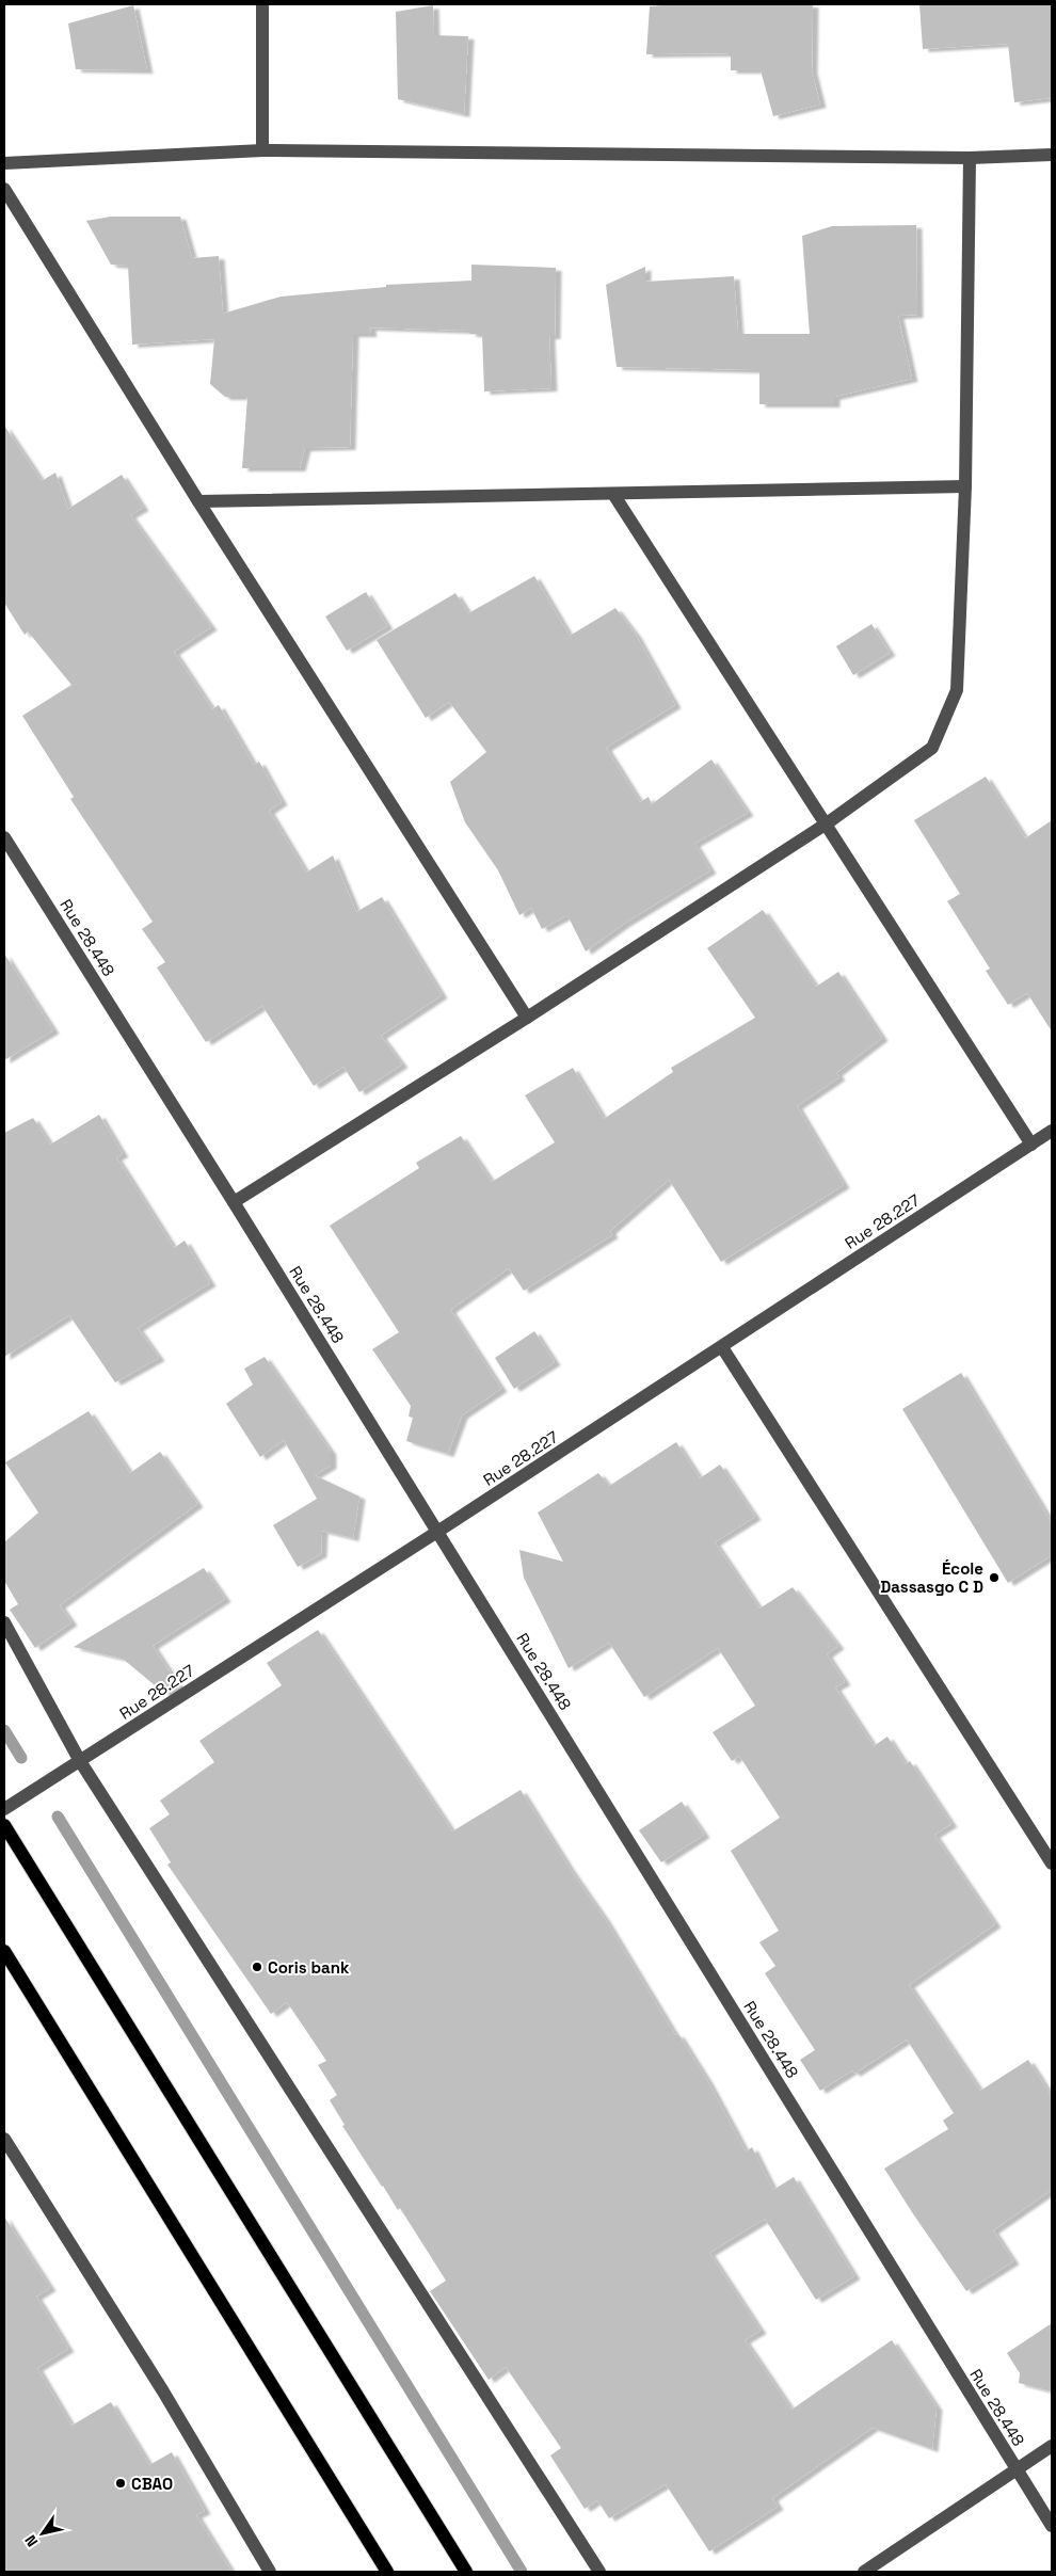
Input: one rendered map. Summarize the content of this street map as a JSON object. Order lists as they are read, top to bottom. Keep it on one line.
{"streets":{"street":["Rue 28.448","Rue 28.227"]},"crossings":[["Rue 28.448","Rue 28.227"]],"places":["École Dassasgo C D","Coris bank","CBAO"],"north":"bottom left"}
